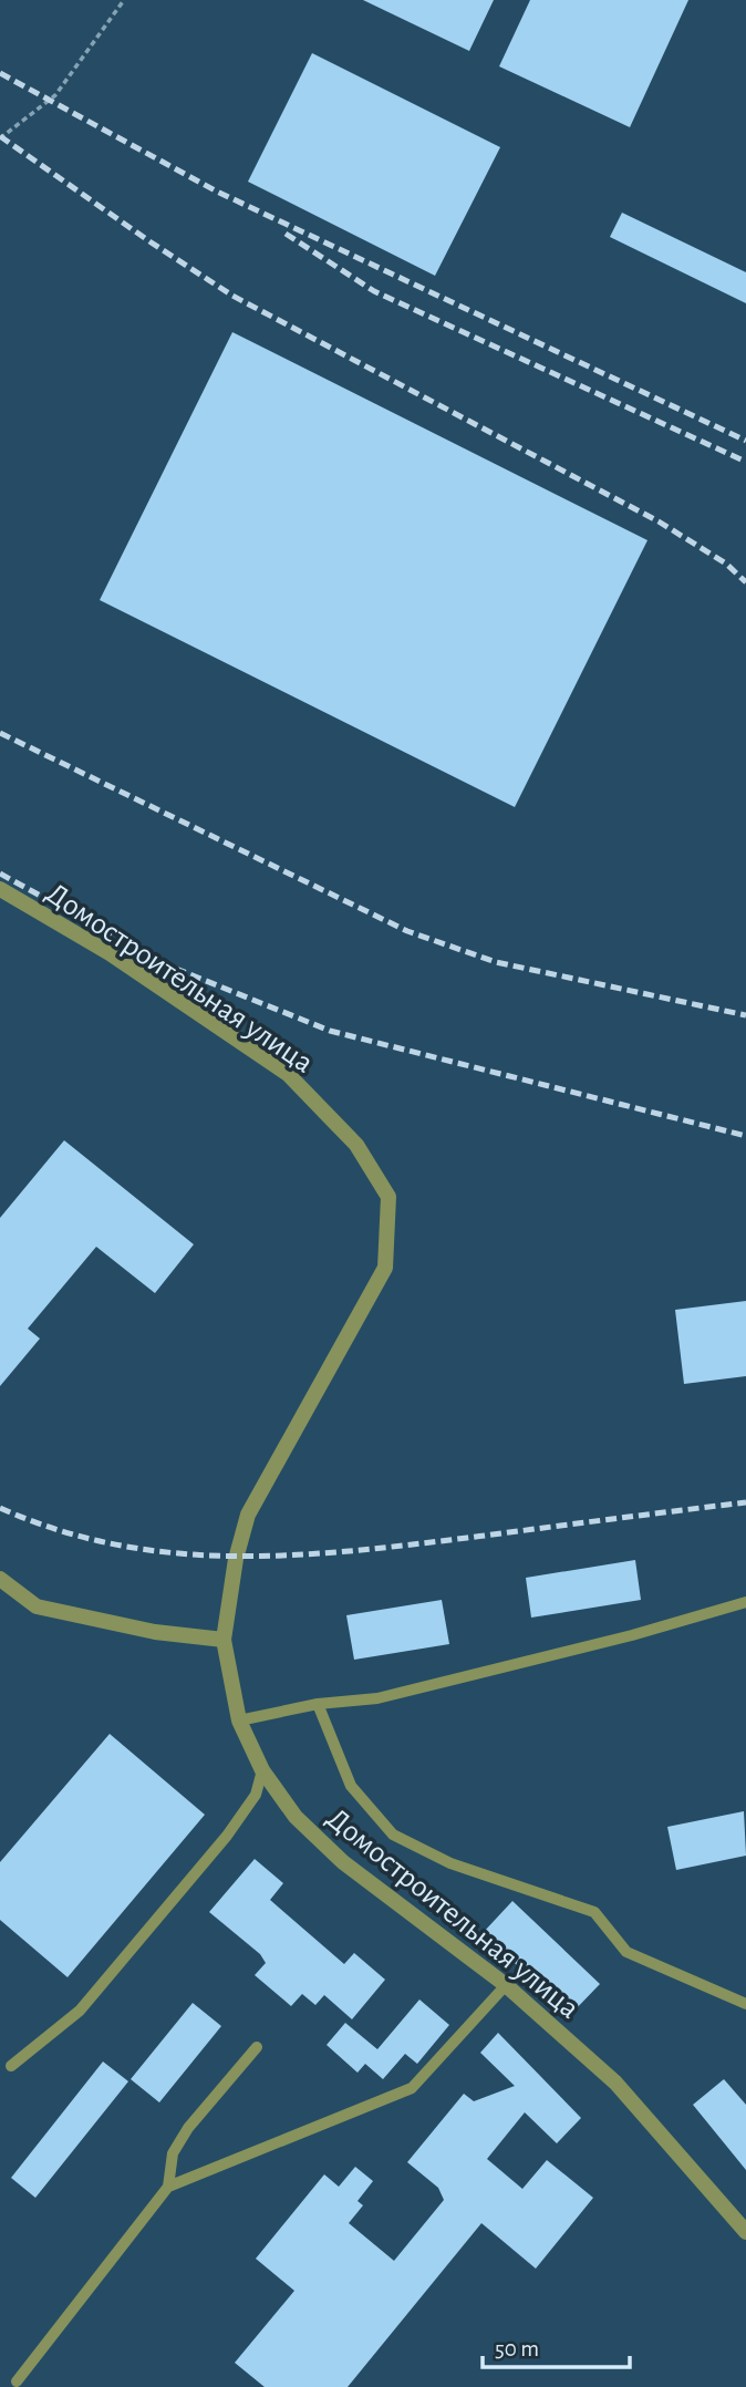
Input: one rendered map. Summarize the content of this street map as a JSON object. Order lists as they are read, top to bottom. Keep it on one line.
{"streets":{"street":["Домостроительная улица"]},"scale_bar":"50 m"}
